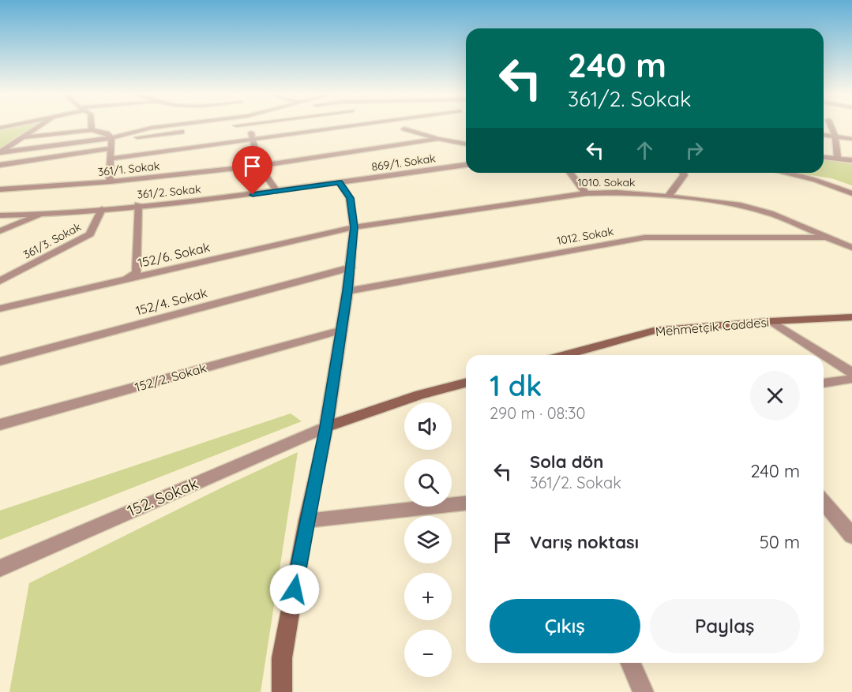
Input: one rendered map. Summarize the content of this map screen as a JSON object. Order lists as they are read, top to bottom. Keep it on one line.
{"streets":{"main road":["Mehmetçik Caddesi"],"street":["869/1. Sokak","361/1. Sokak","1010. Sokak","361/2. Sokak","1012. Sokak","361/3. Sokak","152/6. Sokak","152/4. Sokak","152/2. Sokak","152. Sokak"]},"crossings":[["869/1. Sokak","361/2. Sokak"],["1010. Sokak","1012. Sokak"],["1010. Sokak","152/6. Sokak"],["361/2. Sokak","361/3. Sokak"]],"page":{"turn":["240 m","361/2. Sokak"],"heading":["1 dk","290 m · 08:30"],"map_buttons":["+","−"],"list":[{"name":"Sola dön","note":"361/2. Sokak","value":"240 m"},{"name":"Varış noktası","value":"50 m"}],"buttons":["Çıkış","Paylaş"]}}
